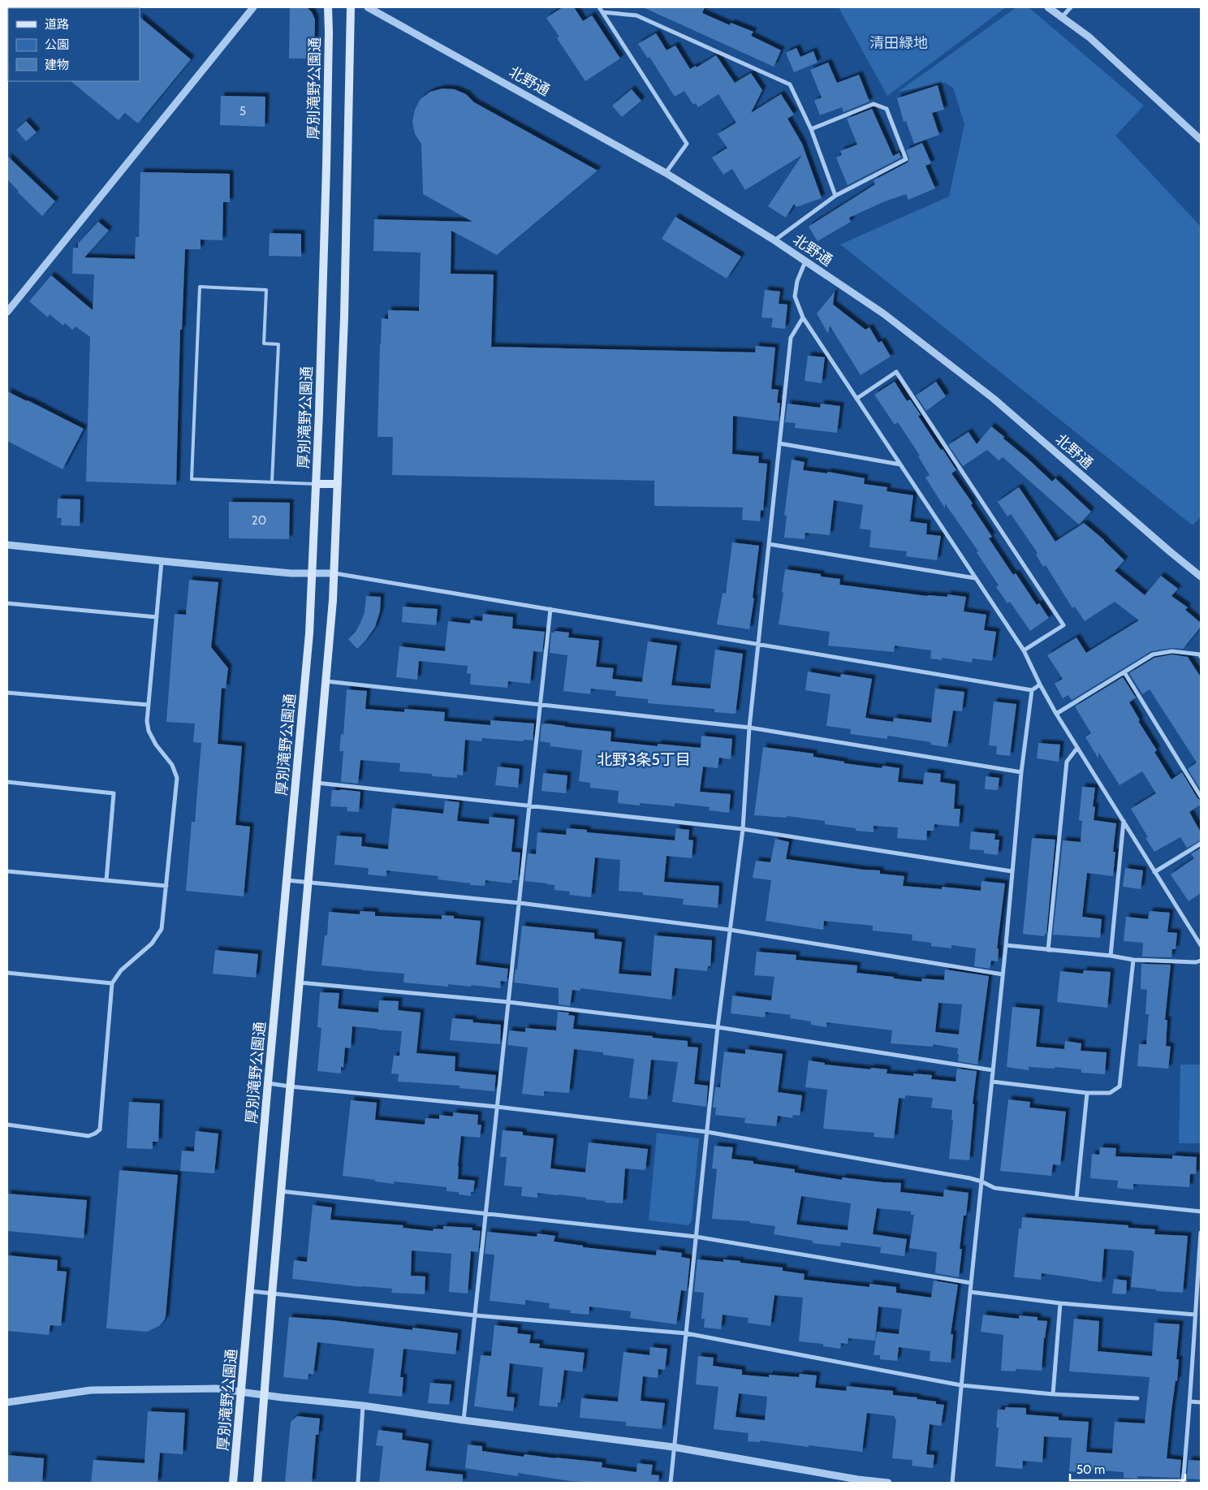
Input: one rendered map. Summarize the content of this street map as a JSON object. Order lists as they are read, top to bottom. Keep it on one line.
{"streets":{"main road":["厚別滝野公園通"],"street":["北野通"]},"districts":["北野3条5丁目"],"parks":["清田緑地"],"house_numbers":["5","20"],"legend":["道路","公園","建物"],"scale_bar":"50 m"}
